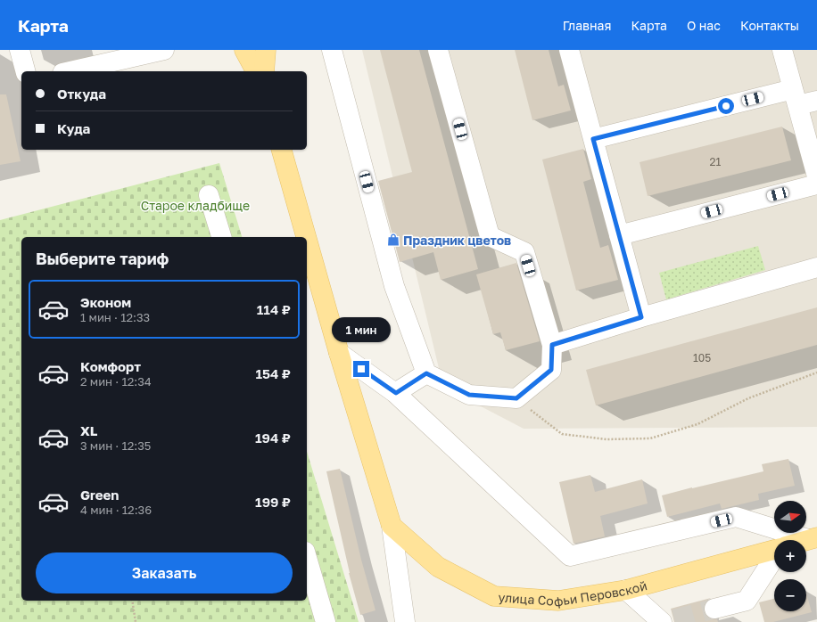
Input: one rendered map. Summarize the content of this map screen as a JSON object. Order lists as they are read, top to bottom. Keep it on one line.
{"streets":{"main road":["улица Софьи Перовской"]},"parks":["Старое кладбище"],"places":{"shop":["Праздник цветов"]},"house_numbers":["21","105"],"north":"right","page":{"header":"Карта","nav":["Главная","Карта","О нас","Контакты"],"banner":["Откуда","Куда"],"heading":"Выберите тариф","list":[{"name":"Эконом","note":"1 мин · 12:33","value":"114 ₽"},{"name":"Комфорт","note":"2 мин · 12:34","value":"154 ₽"},{"name":"XL","note":"3 мин · 12:35","value":"194 ₽"},{"name":"Green","note":"4 мин · 12:36","value":"199 ₽"}],"bubble":"1 мин","map_buttons":["+","−"],"buttons":"Заказать"}}
